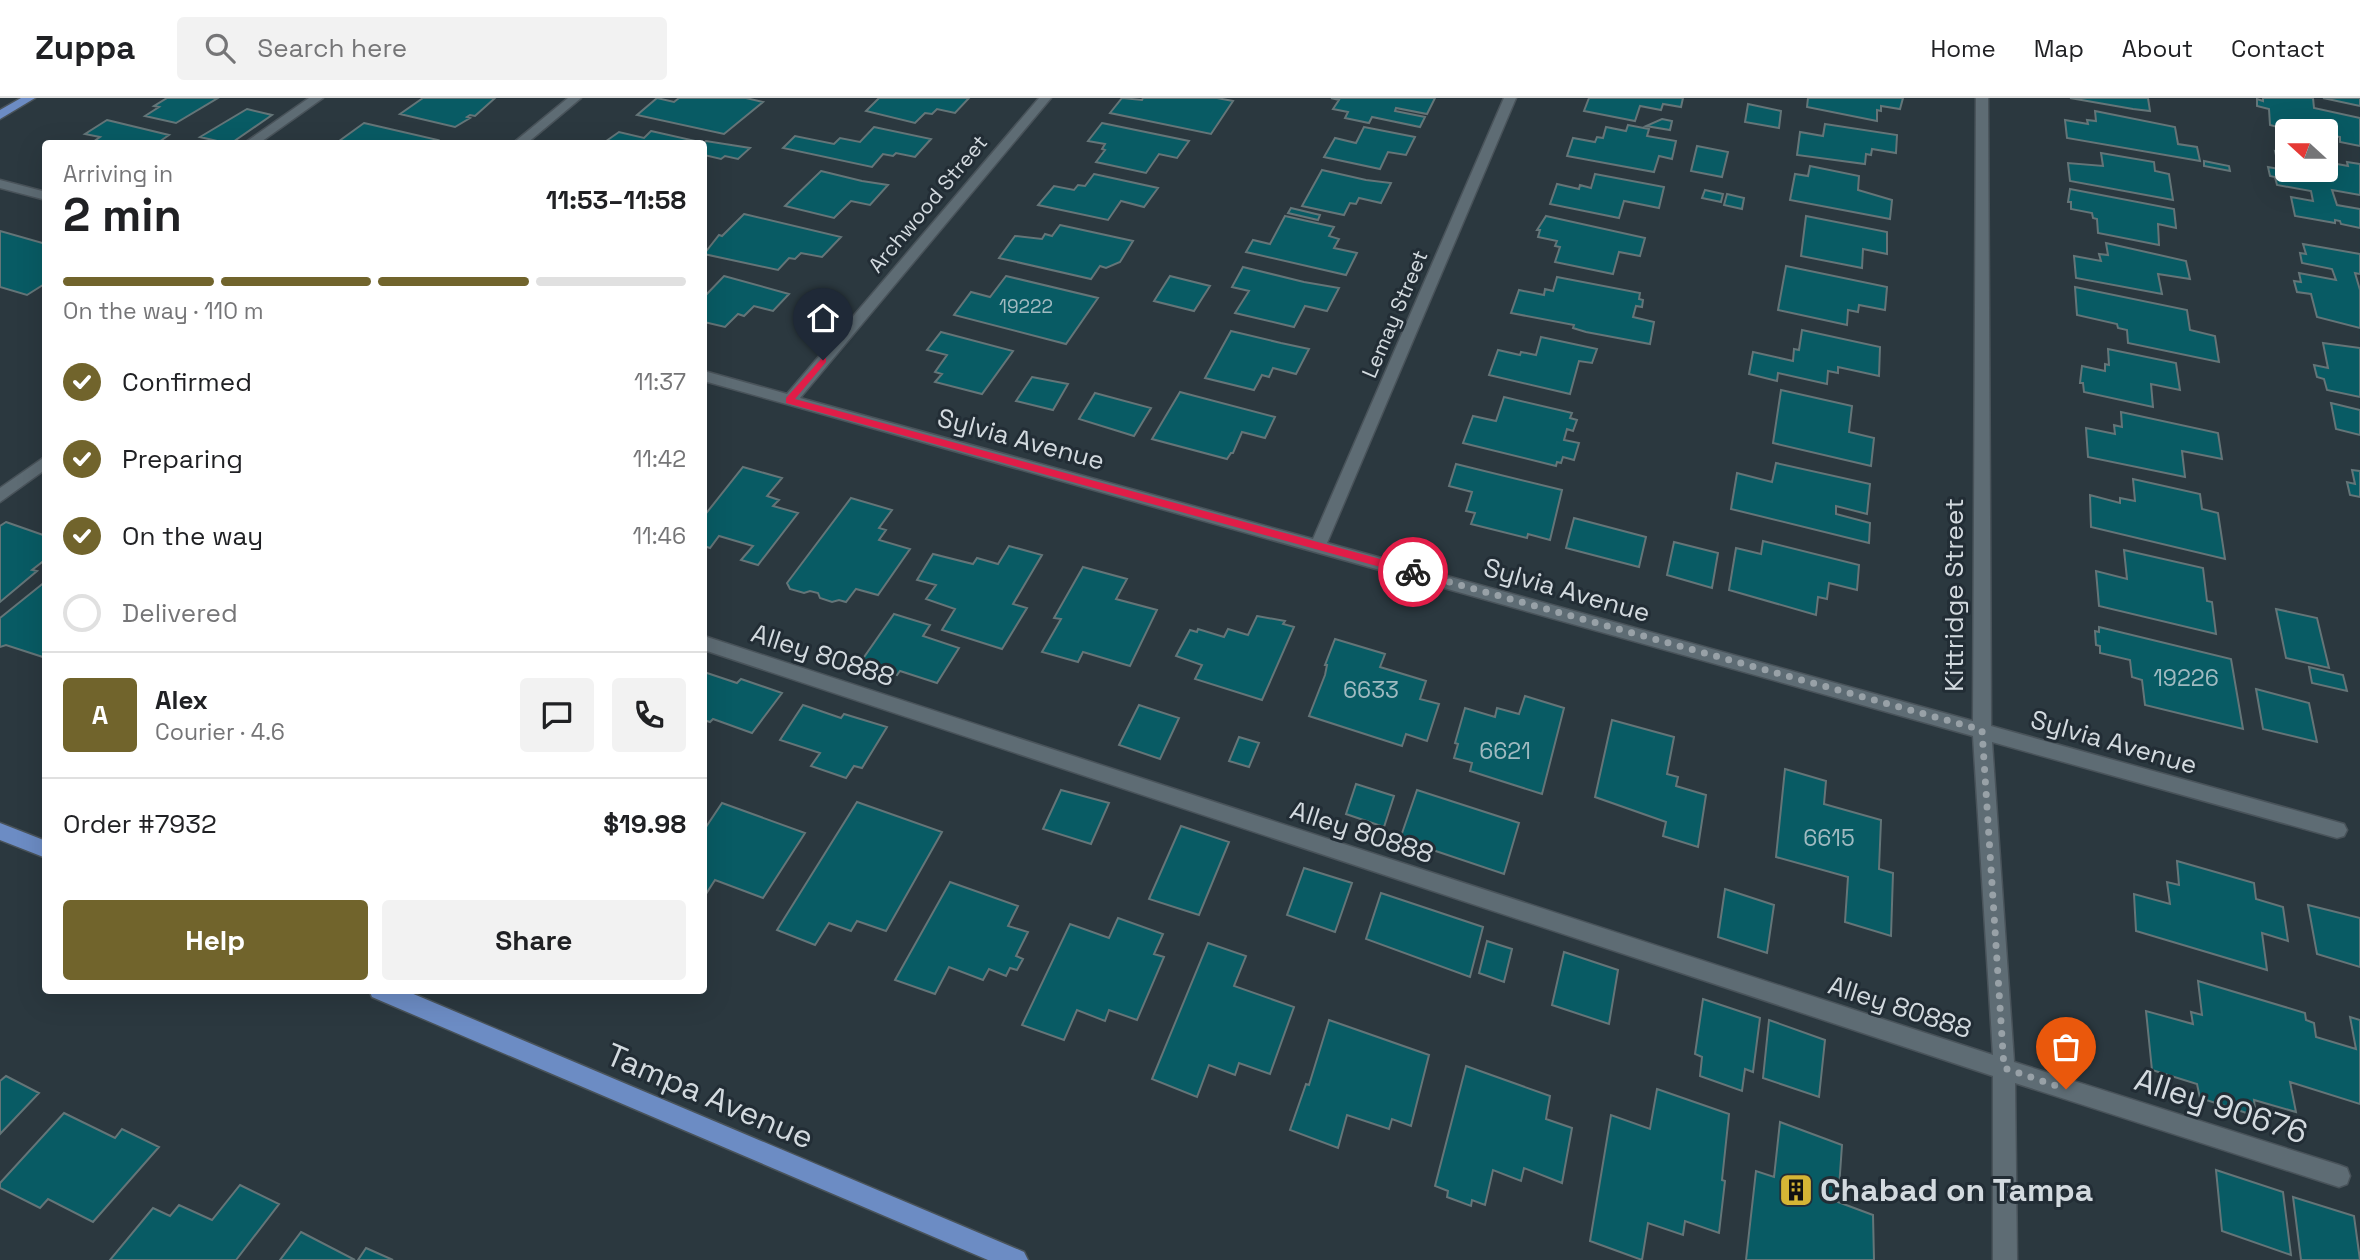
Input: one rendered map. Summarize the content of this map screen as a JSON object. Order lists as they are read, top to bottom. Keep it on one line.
{"streets":{"main road":["Tampa Avenue"],"street":["Archwood Street","Lemay Street","Sylvia Avenue","Kittridge Street","Alley 80888","Alley 90676"]},"crossings":[["Archwood Street","Sylvia Avenue"],["Lemay Street","Sylvia Avenue"],["Sylvia Avenue","Kittridge Street"],["Kittridge Street","Alley 80888"],["Kittridge Street","Alley 90676"],["Alley 80888","Alley 90676"]],"places":{"building":["Chabad on Tampa"]},"house_numbers":["19222","19226","6633","6621","6615"],"north":"left","page":{"header":"Zuppa","search":"Search here","nav":["Home","Map","About","Contact"],"heading":["2 min","Arriving in","11:53–11:58"],"panel":["Alex","Courier · 4.6","Order #7932","$19.98"],"bar":"On the way · 110 m","list":[["Confirmed","11:37"],["Preparing","11:42"],["On the way","11:46"],"Delivered"],"round":"A","buttons":["Help","Share"]}}
